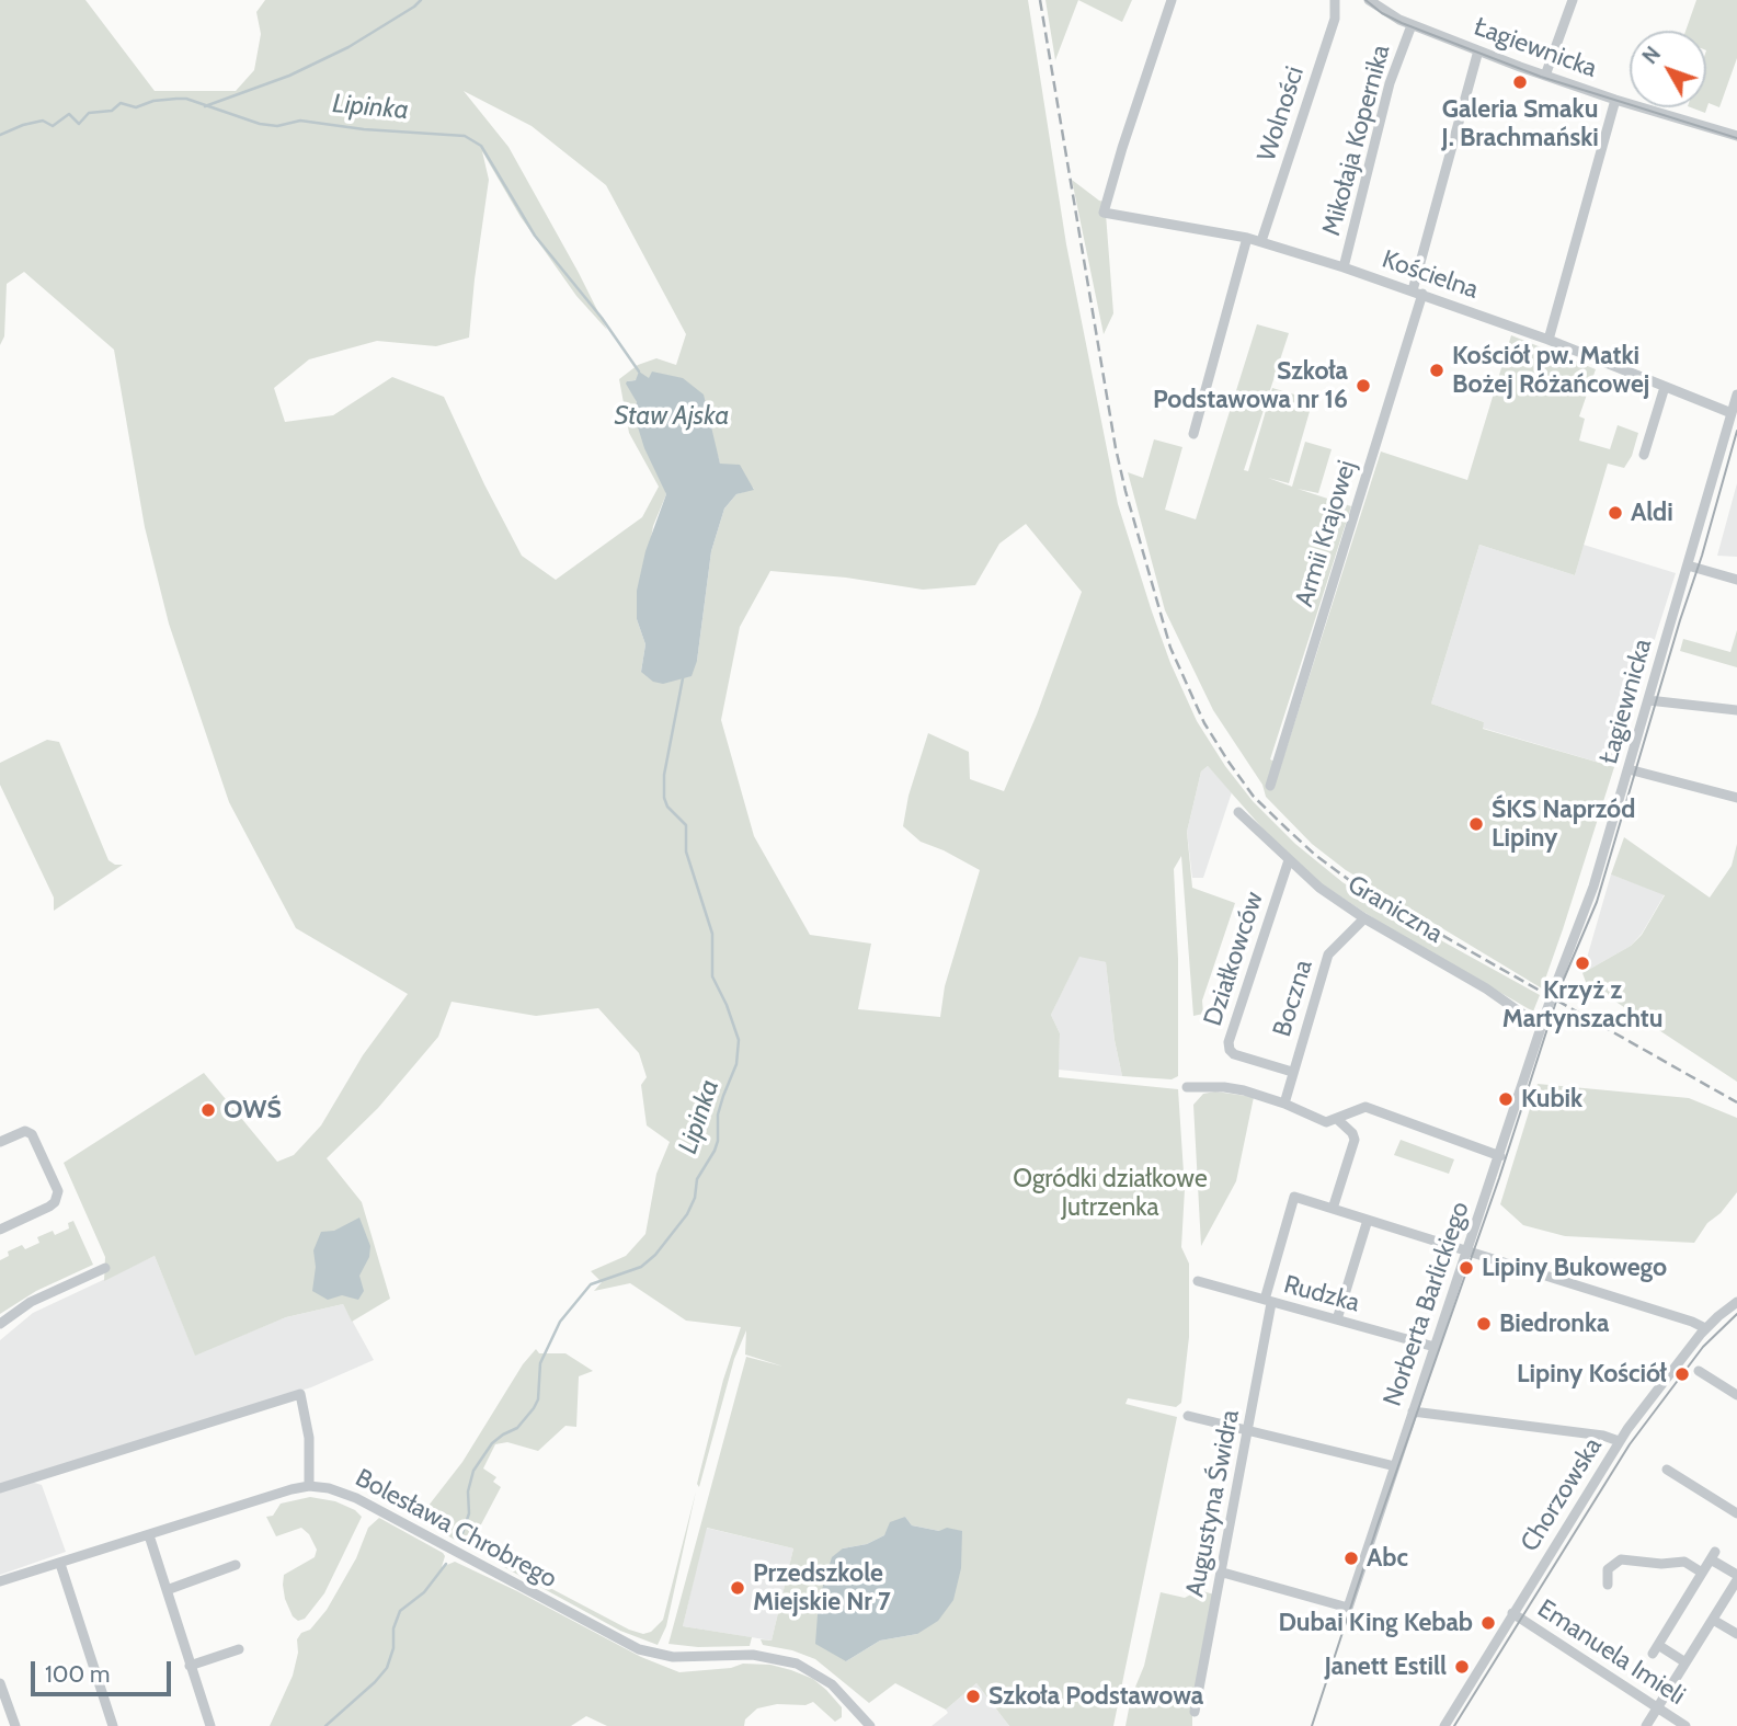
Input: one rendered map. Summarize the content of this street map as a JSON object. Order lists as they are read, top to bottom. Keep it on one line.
{"streets":{"street":["Łagiewnicka","Wolności","Mikołaja Kopernika","Kościelna","Armii Krajowej","Graniczna","Działkowców","Boczna","Rudzka","Norberta Barlickiego","Chorzowska","Augustyna Świdra","Bolesława Chrobrego","Emanuela Imieli"]},"crossings":[["Łagiewnicka","Mikołaja Kopernika"],["Łagiewnicka","Kościelna"],["Łagiewnicka","Armii Krajowej"],["Łagiewnicka","Norberta Barlickiego"],["Wolności","Kościelna"],["Mikołaja Kopernika","Kościelna"],["Kościelna","Armii Krajowej"],["Graniczna","Działkowców"],["Graniczna","Boczna"],["Graniczna","Norberta Barlickiego"],["Działkowców","Boczna"],["Rudzka","Norberta Barlickiego"],["Rudzka","Augustyna Świdra"],["Norberta Barlickiego","Augustyna Świdra"],["Chorzowska","Emanuela Imieli"]],"water":["Lipinka","Staw Ajska"],"parks":["Ogródki działkowe Jutrzenka"],"places":["Galeria Smaku J. Brachmański","Kościół pw. Matki Bożej Różańcowej","Szkoła Podstawowa nr 16","Aldi","ŚKS Naprzód Lipiny","Krzyż z Martynszachtu","Kubik","OWŚ","Lipiny Bukowego","Biedronka","Lipiny Kościół","Abc","Przedszkole Miejskie Nr 7","Dubai King Kebab","Janett Estill","Szkoła Podstawowa"],"scale_bar":"100 m","north":"top left"}
